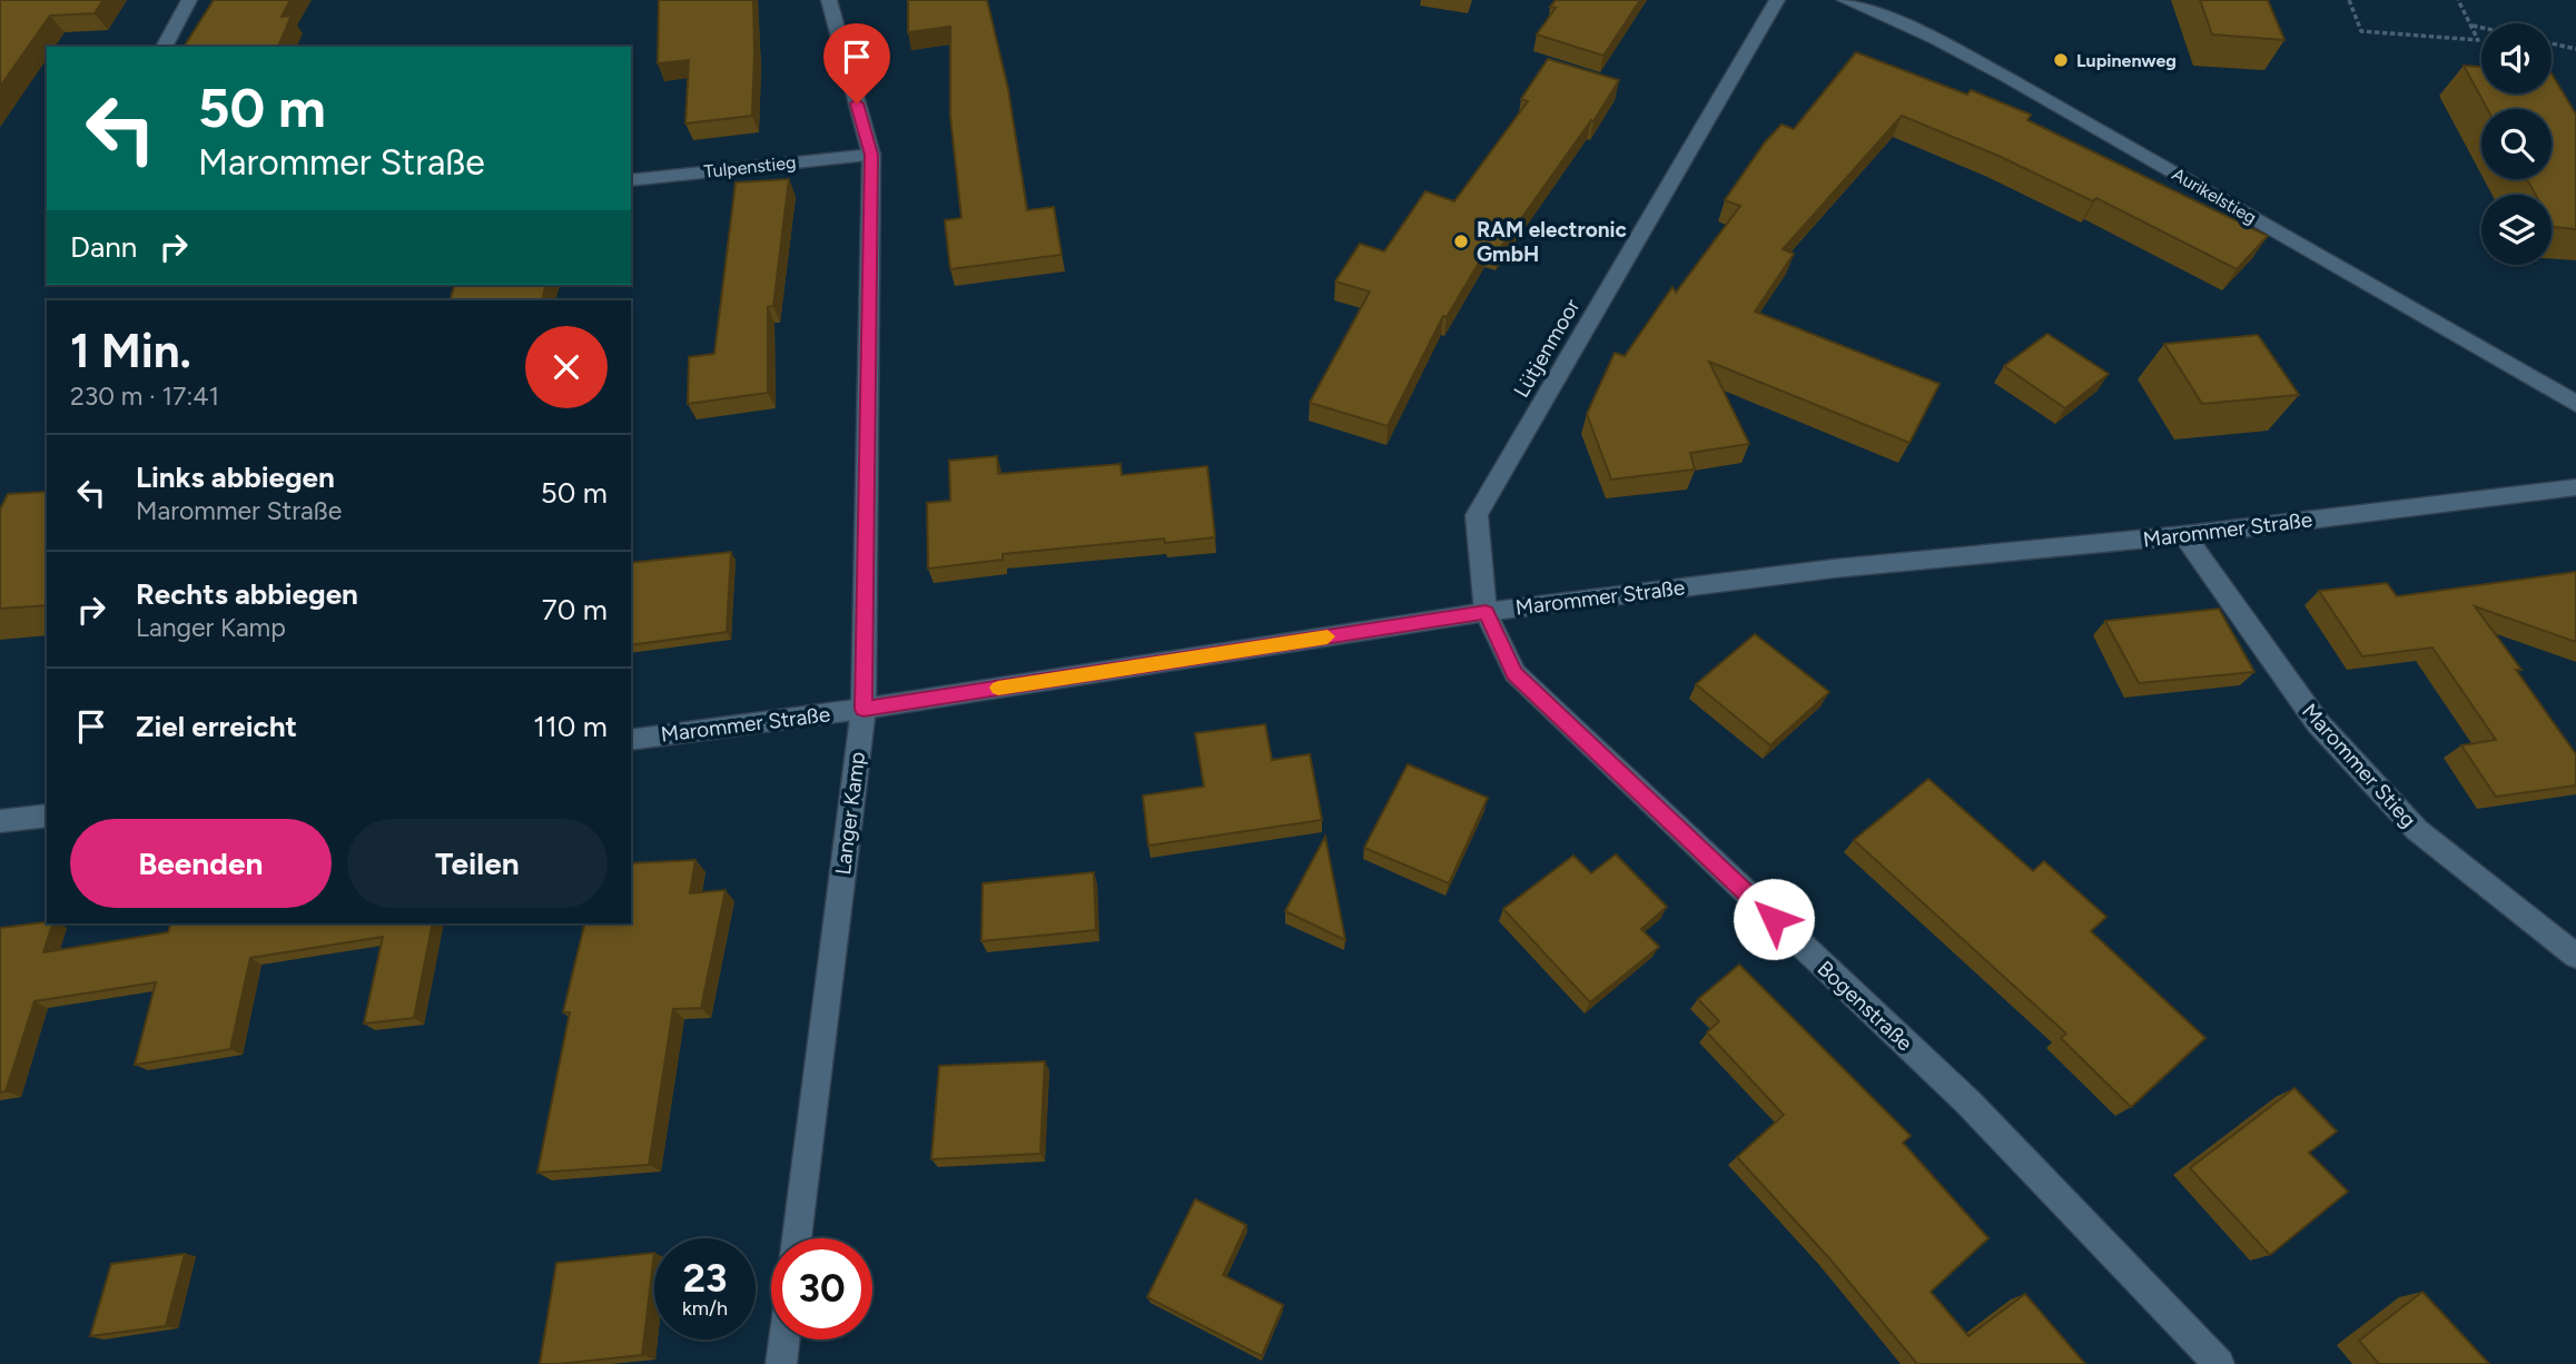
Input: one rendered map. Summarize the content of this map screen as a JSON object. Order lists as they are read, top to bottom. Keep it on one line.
{"streets":{"street":["Tulpenstieg","Aurikelstieg","Lütjenmoor","Marommer Straße","Marommer Stieg","Langer Kamp","Bogenstraße"]},"crossings":[["Tulpenstieg","Langer Kamp"],["Lütjenmoor","Marommer Straße"],["Lütjenmoor","Bogenstraße"],["Marommer Straße","Marommer Stieg"],["Marommer Straße","Langer Kamp"],["Marommer Straße","Bogenstraße"]],"places":["Lupinenweg","RAM electronic GmbH"],"page":{"turn":["50 m","Marommer Straße"],"then":"Dann","heading":["1 Min.","230 m · 17:41"],"list":[{"name":"Links abbiegen","note":"Marommer Straße","value":"50 m"},{"name":"Rechts abbiegen","note":"Langer Kamp","value":"70 m"},{"name":"Ziel erreicht","value":"110 m"}],"buttons":["Beenden","Teilen"],"speed":"23 km/h","limit":"30"}}
